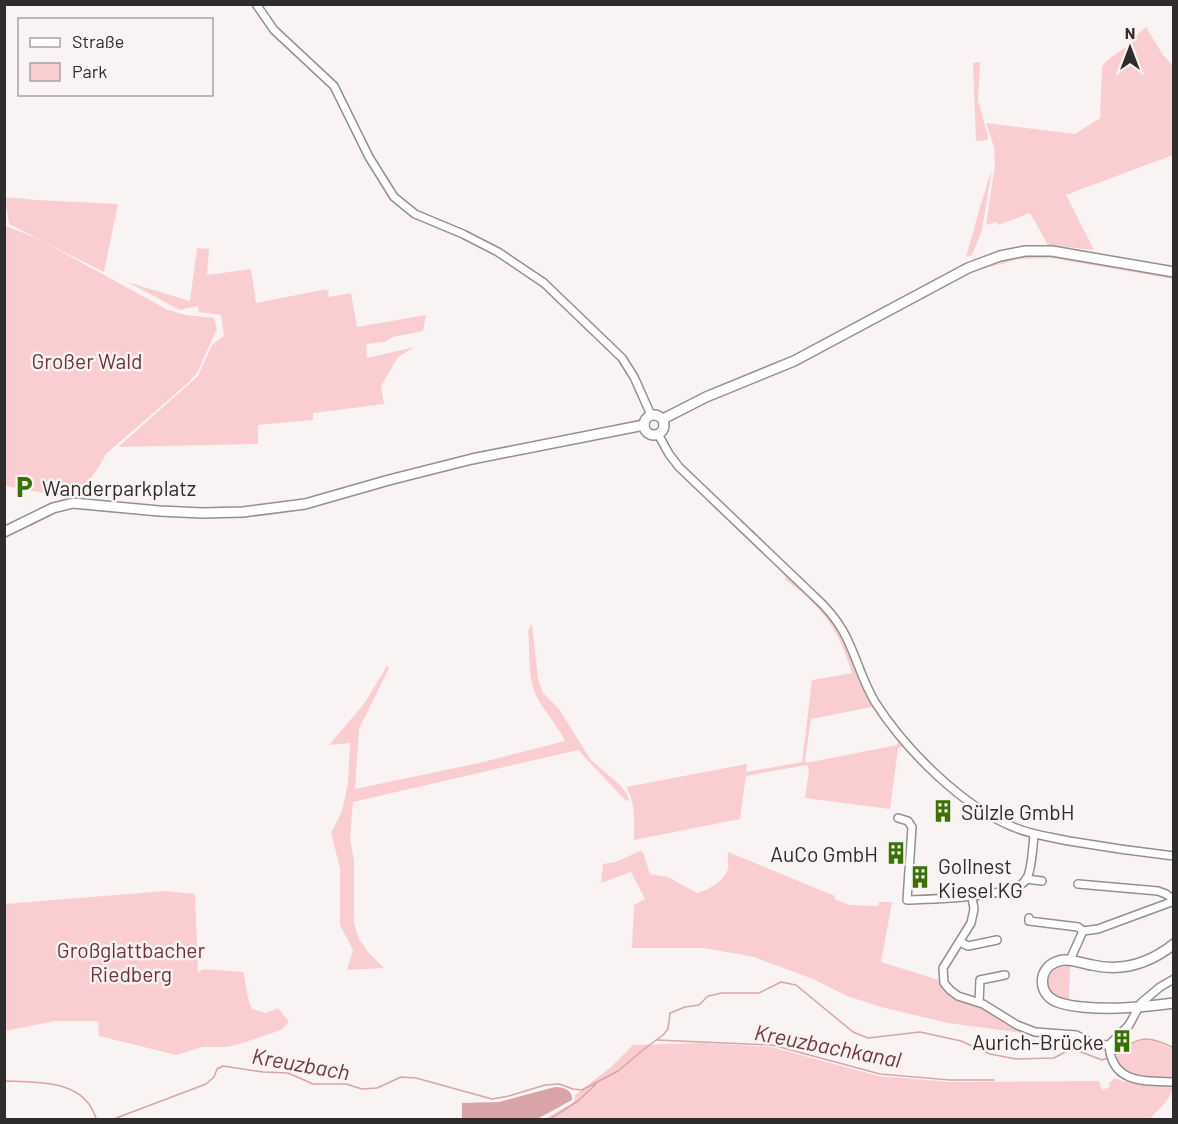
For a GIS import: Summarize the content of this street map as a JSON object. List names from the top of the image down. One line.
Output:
{"water":["Kreuzbachkanal","Kreuzbach"],"parks":["Großer Wald","Großglattbacher Riedberg"],"places":{"parking":["Wanderparkplatz"],"building":["Sülzle GmbH","AuCo GmbH","Gollnest Kiesel KG","Aurich-Brücke"]},"legend":["Straße","Park"],"north":"top"}
